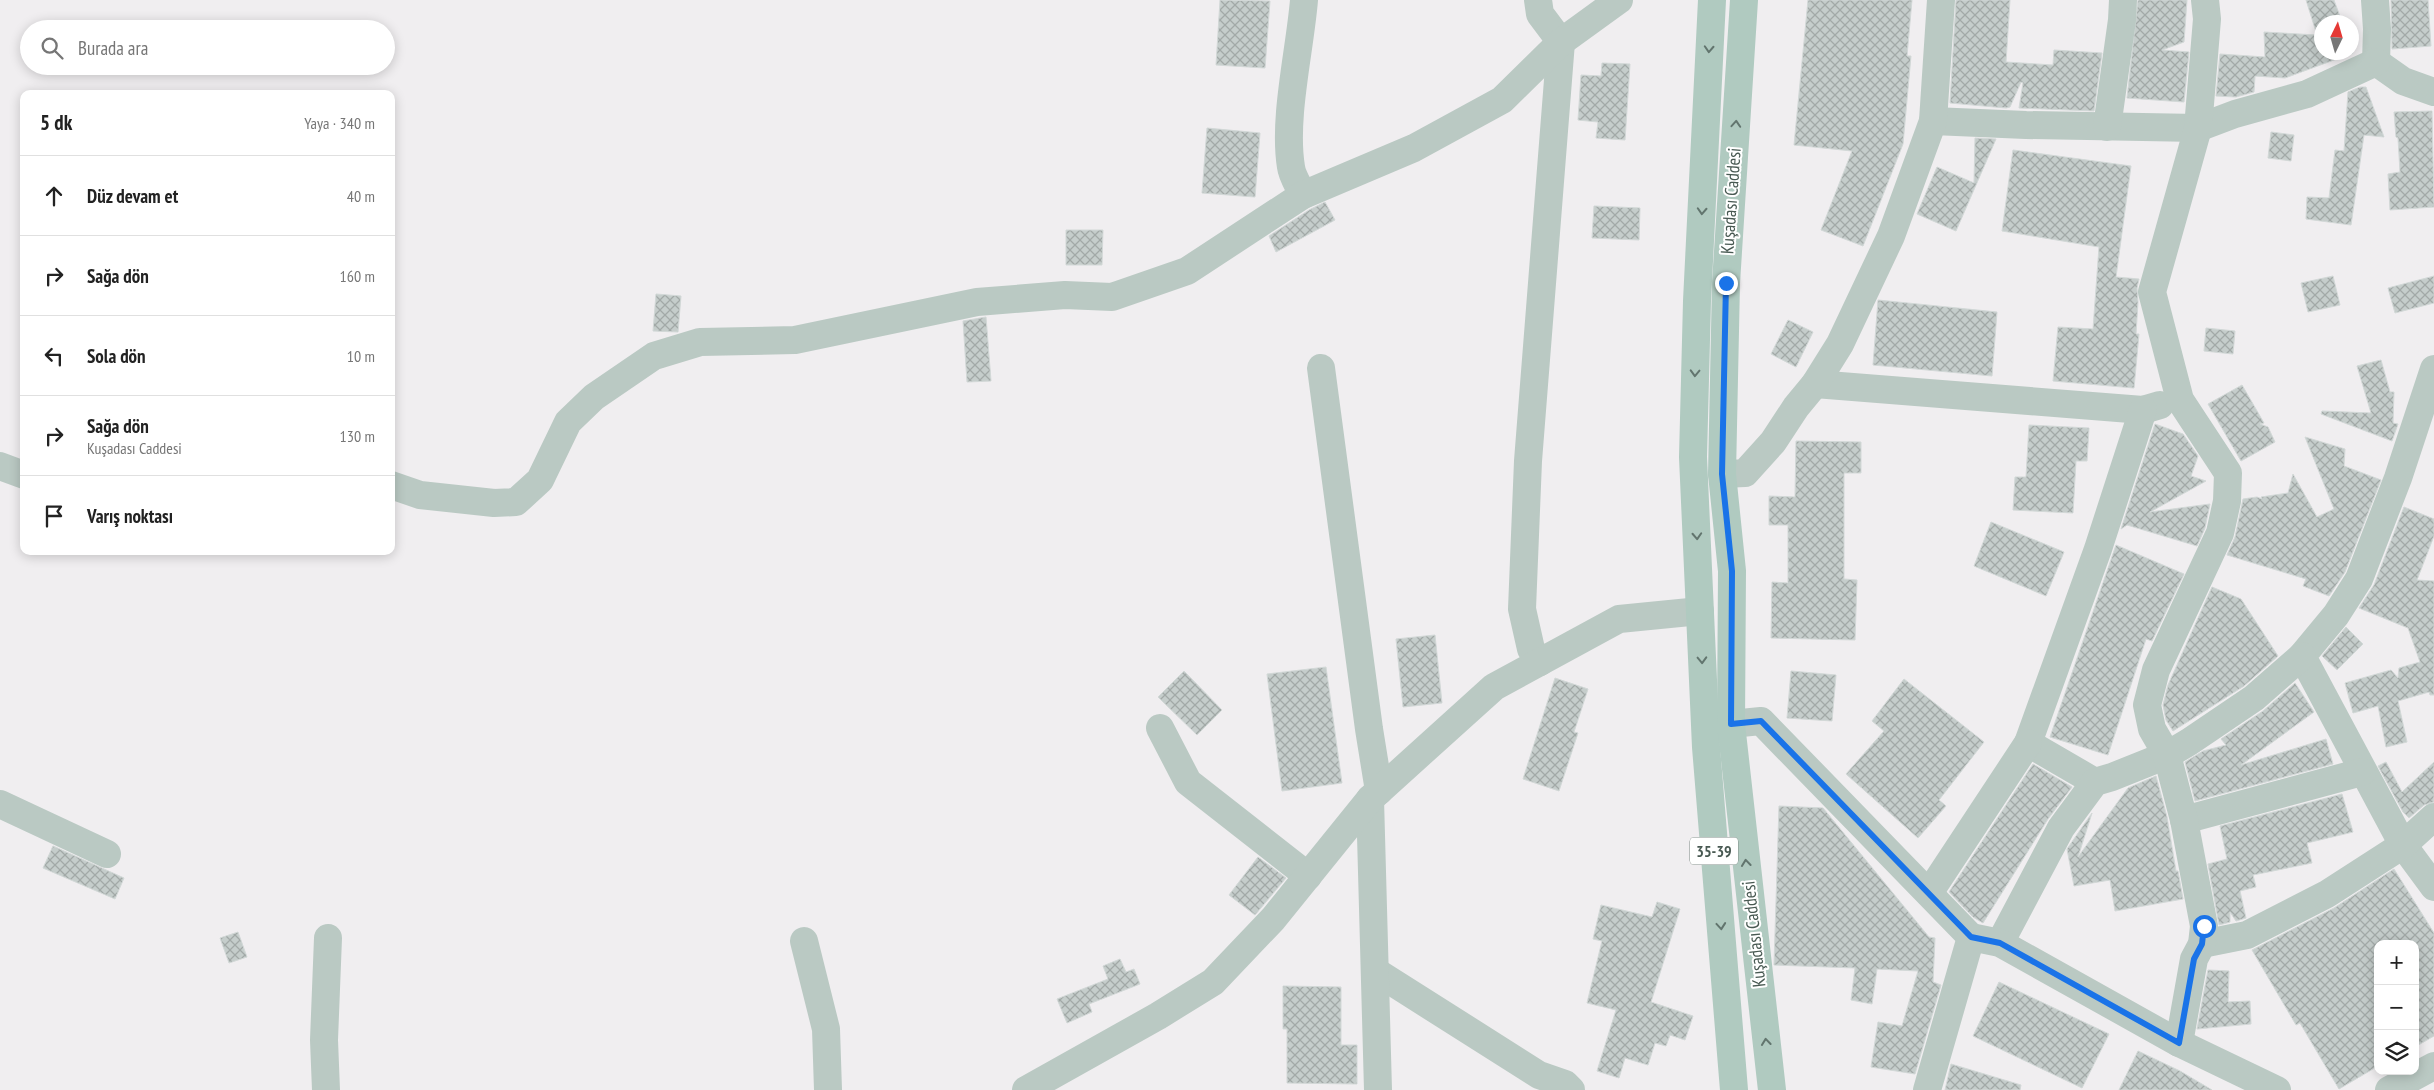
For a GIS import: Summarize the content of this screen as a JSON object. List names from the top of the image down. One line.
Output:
{"streets":{"main road":["Kuşadası Caddesi","35-39"]},"north":"top","page":{"search":"Burada ara","heading":["5 dk","Yaya · 340 m"],"list":[["Düz devam et","40 m"],["Sağa dön","160 m"],["Sola dön","10 m"],["Sağa dön","Kuşadası Caddesi","130 m"],"Varış noktası"],"map_buttons":["+","−"]}}
